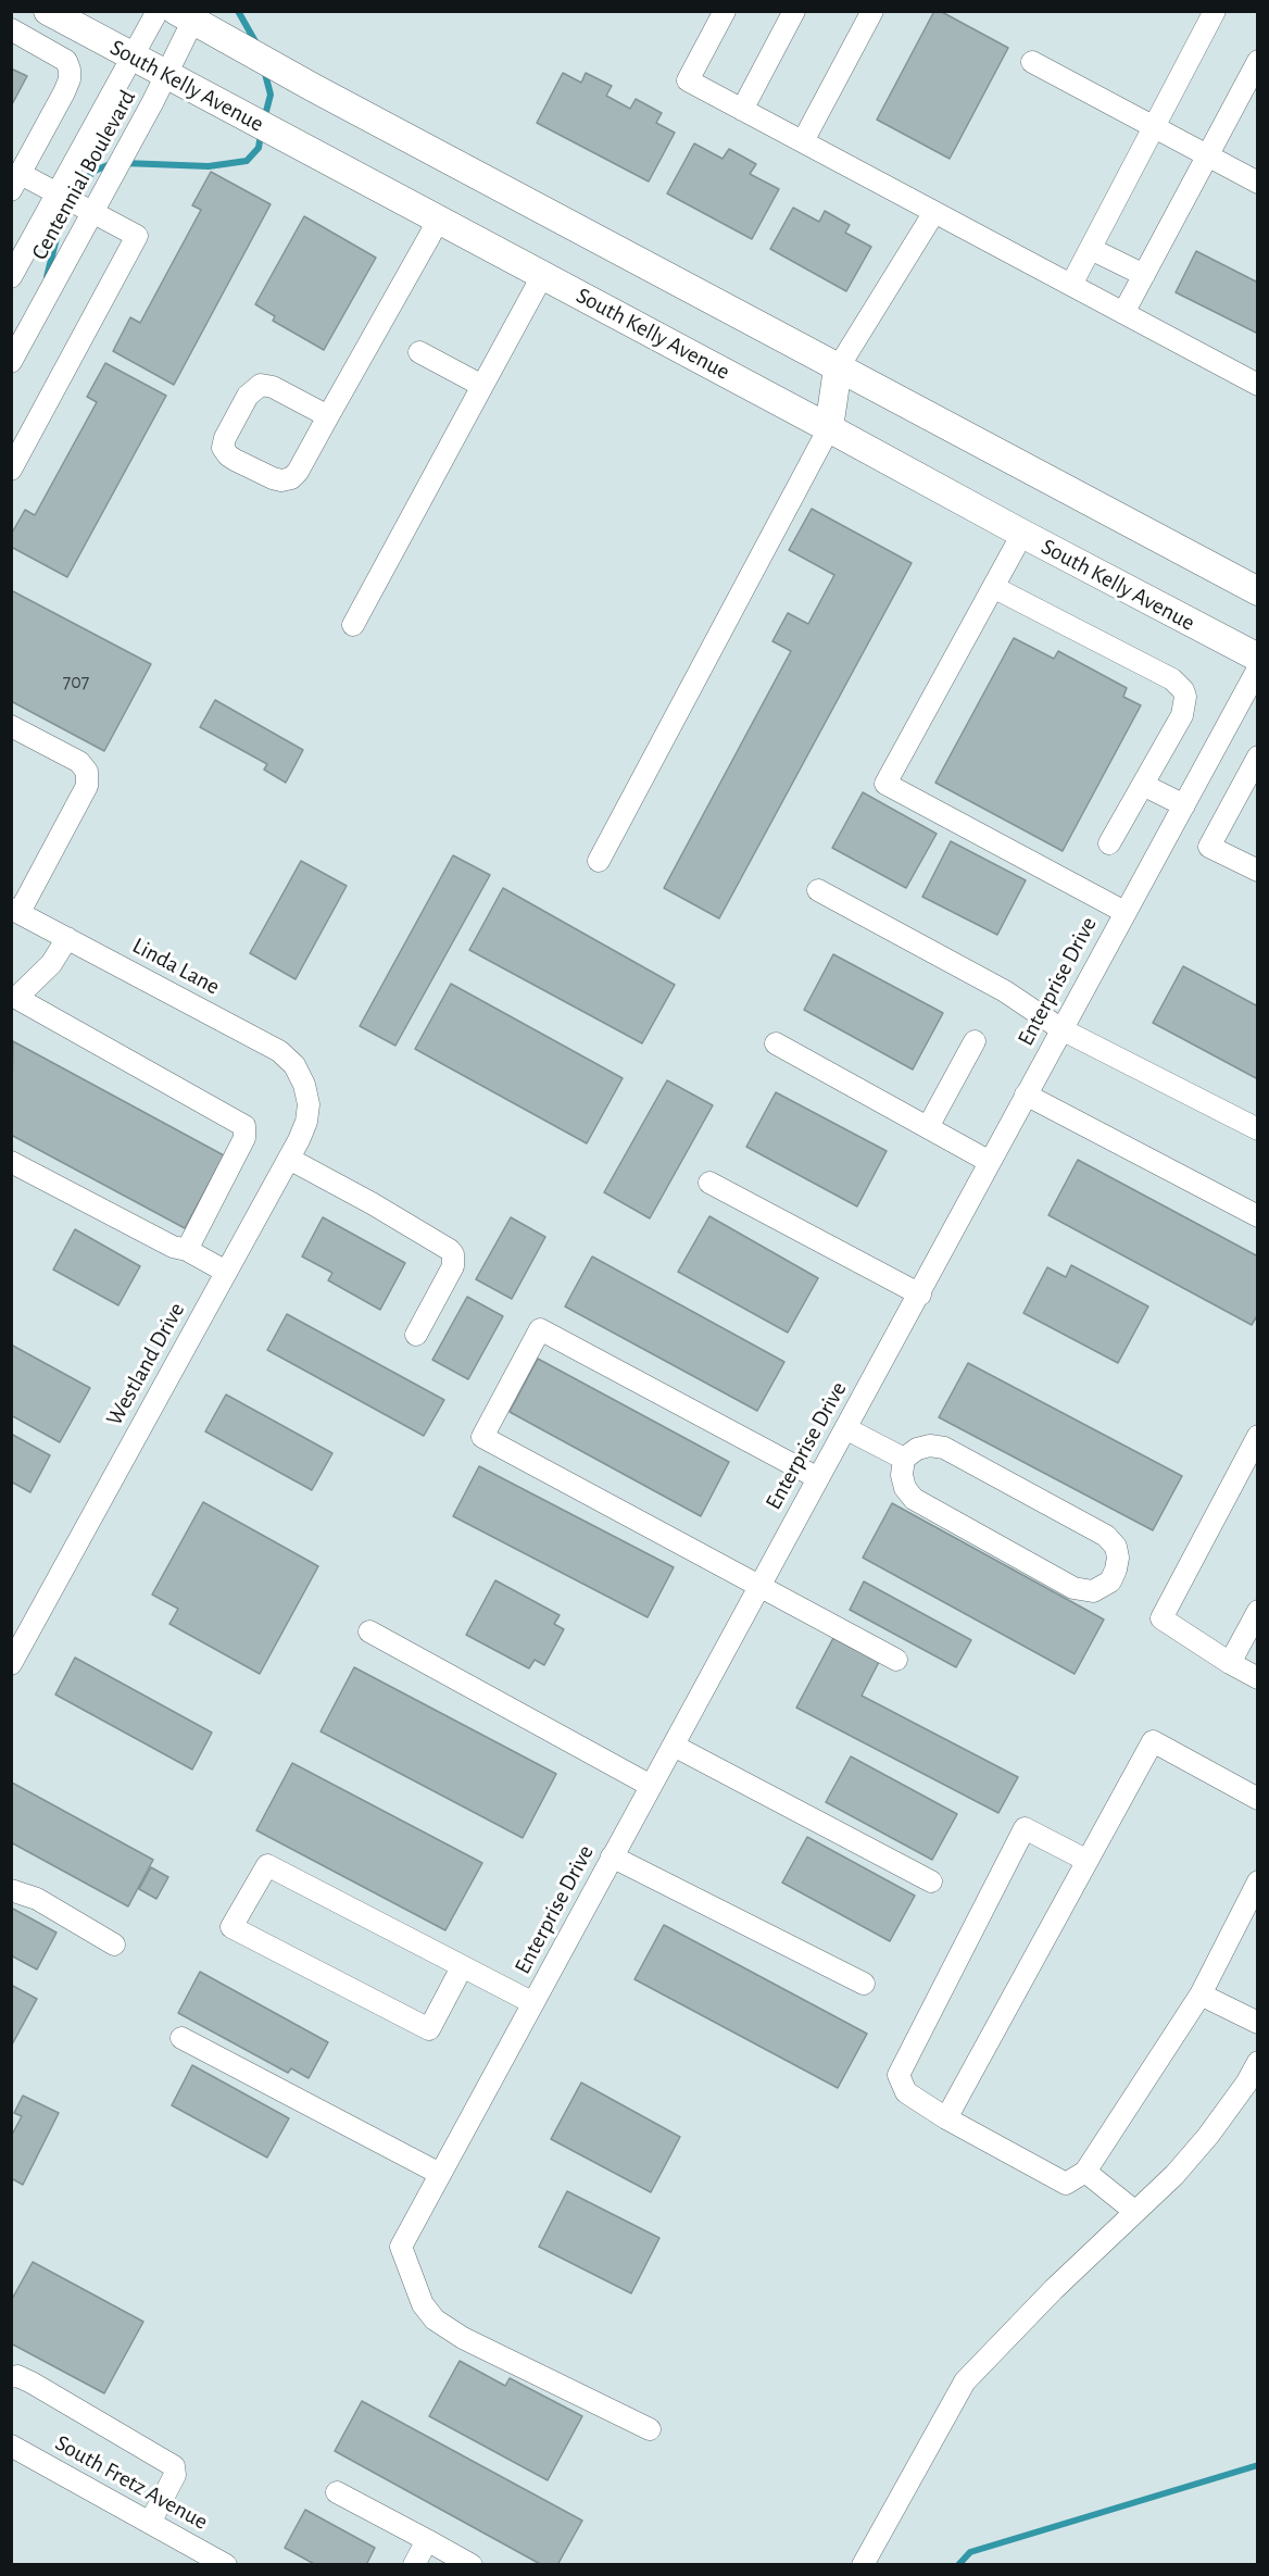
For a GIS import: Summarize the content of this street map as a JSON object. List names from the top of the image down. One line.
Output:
{"streets":{"main road":["South Kelly Avenue"],"street":["Centennial Boulevard","Linda Lane","Enterprise Drive","Westland Drive","South Fretz Avenue"]},"crossings":[["South Kelly Avenue","Centennial Boulevard"],["Linda Lane","Westland Drive"]],"house_numbers":["707"]}
